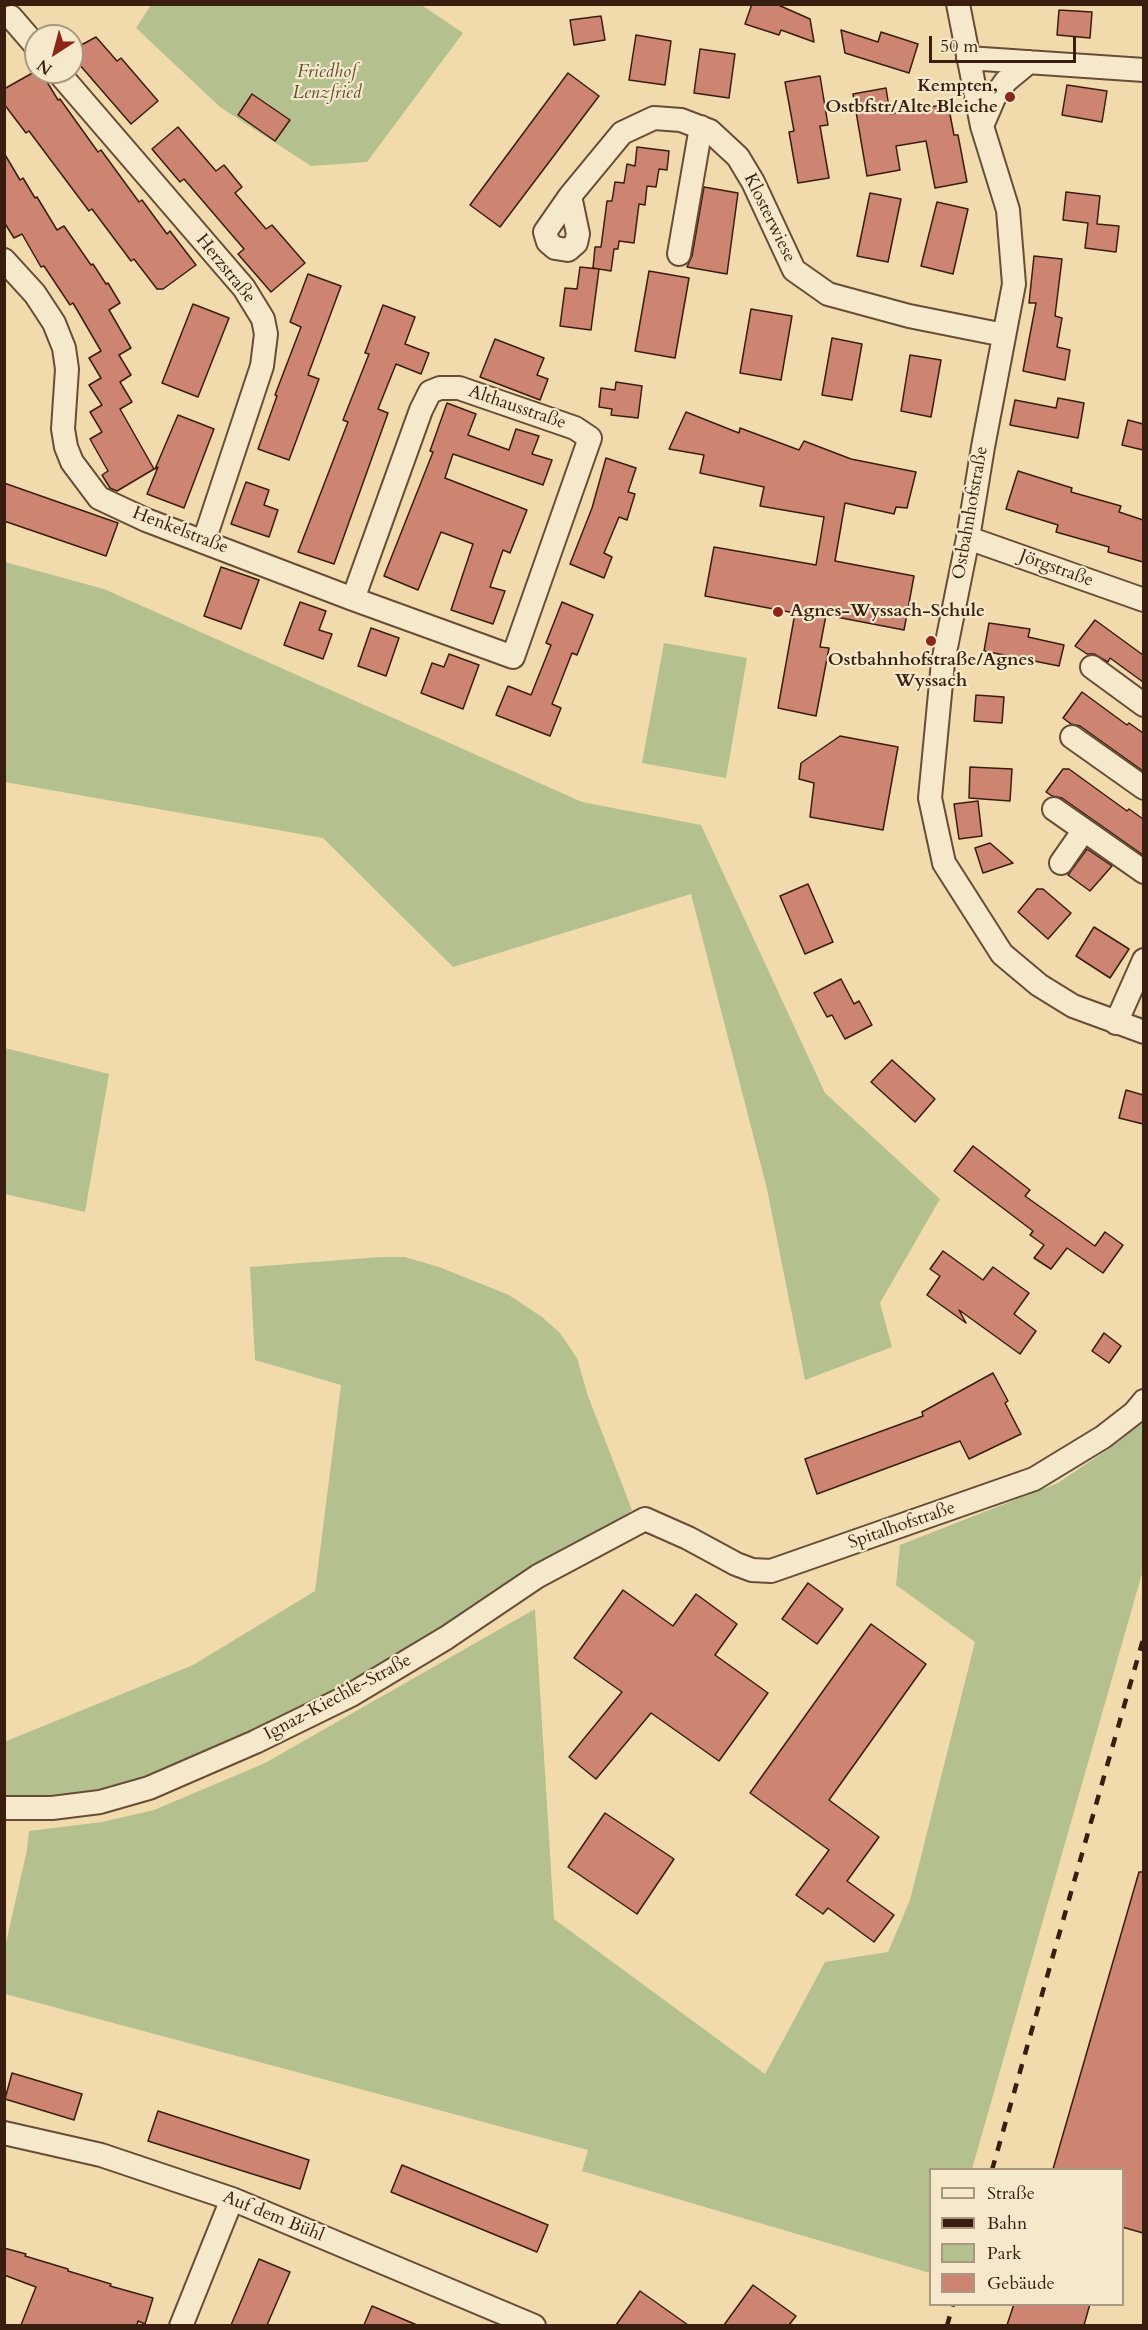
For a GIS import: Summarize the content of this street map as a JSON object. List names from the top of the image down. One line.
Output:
{"streets":{"street":["Klosterwiese","Herzstraße","Althausstraße","Ostbahnhofstraße","Henkelstraße","Jörgstraße","Spitalhofstraße","Ignaz-Kiechle-Straße","Auf dem Bühl"]},"crossings":[["Klosterwiese","Ostbahnhofstraße"],["Herzstraße","Henkelstraße"],["Althausstraße","Henkelstraße"],["Ostbahnhofstraße","Jörgstraße"],["Spitalhofstraße","Ignaz-Kiechle-Straße"]],"parks":["Friedhof Lenzfried"],"places":["Kempten, Ostbfstr/Alte Bleiche","Agnes-Wyssach-Schule","Ostbahnhofstraße/Agnes Wyssach"],"legend":["Straße","Bahn","Park","Gebäude"],"scale_bar":"50 m","north":"bottom left"}
